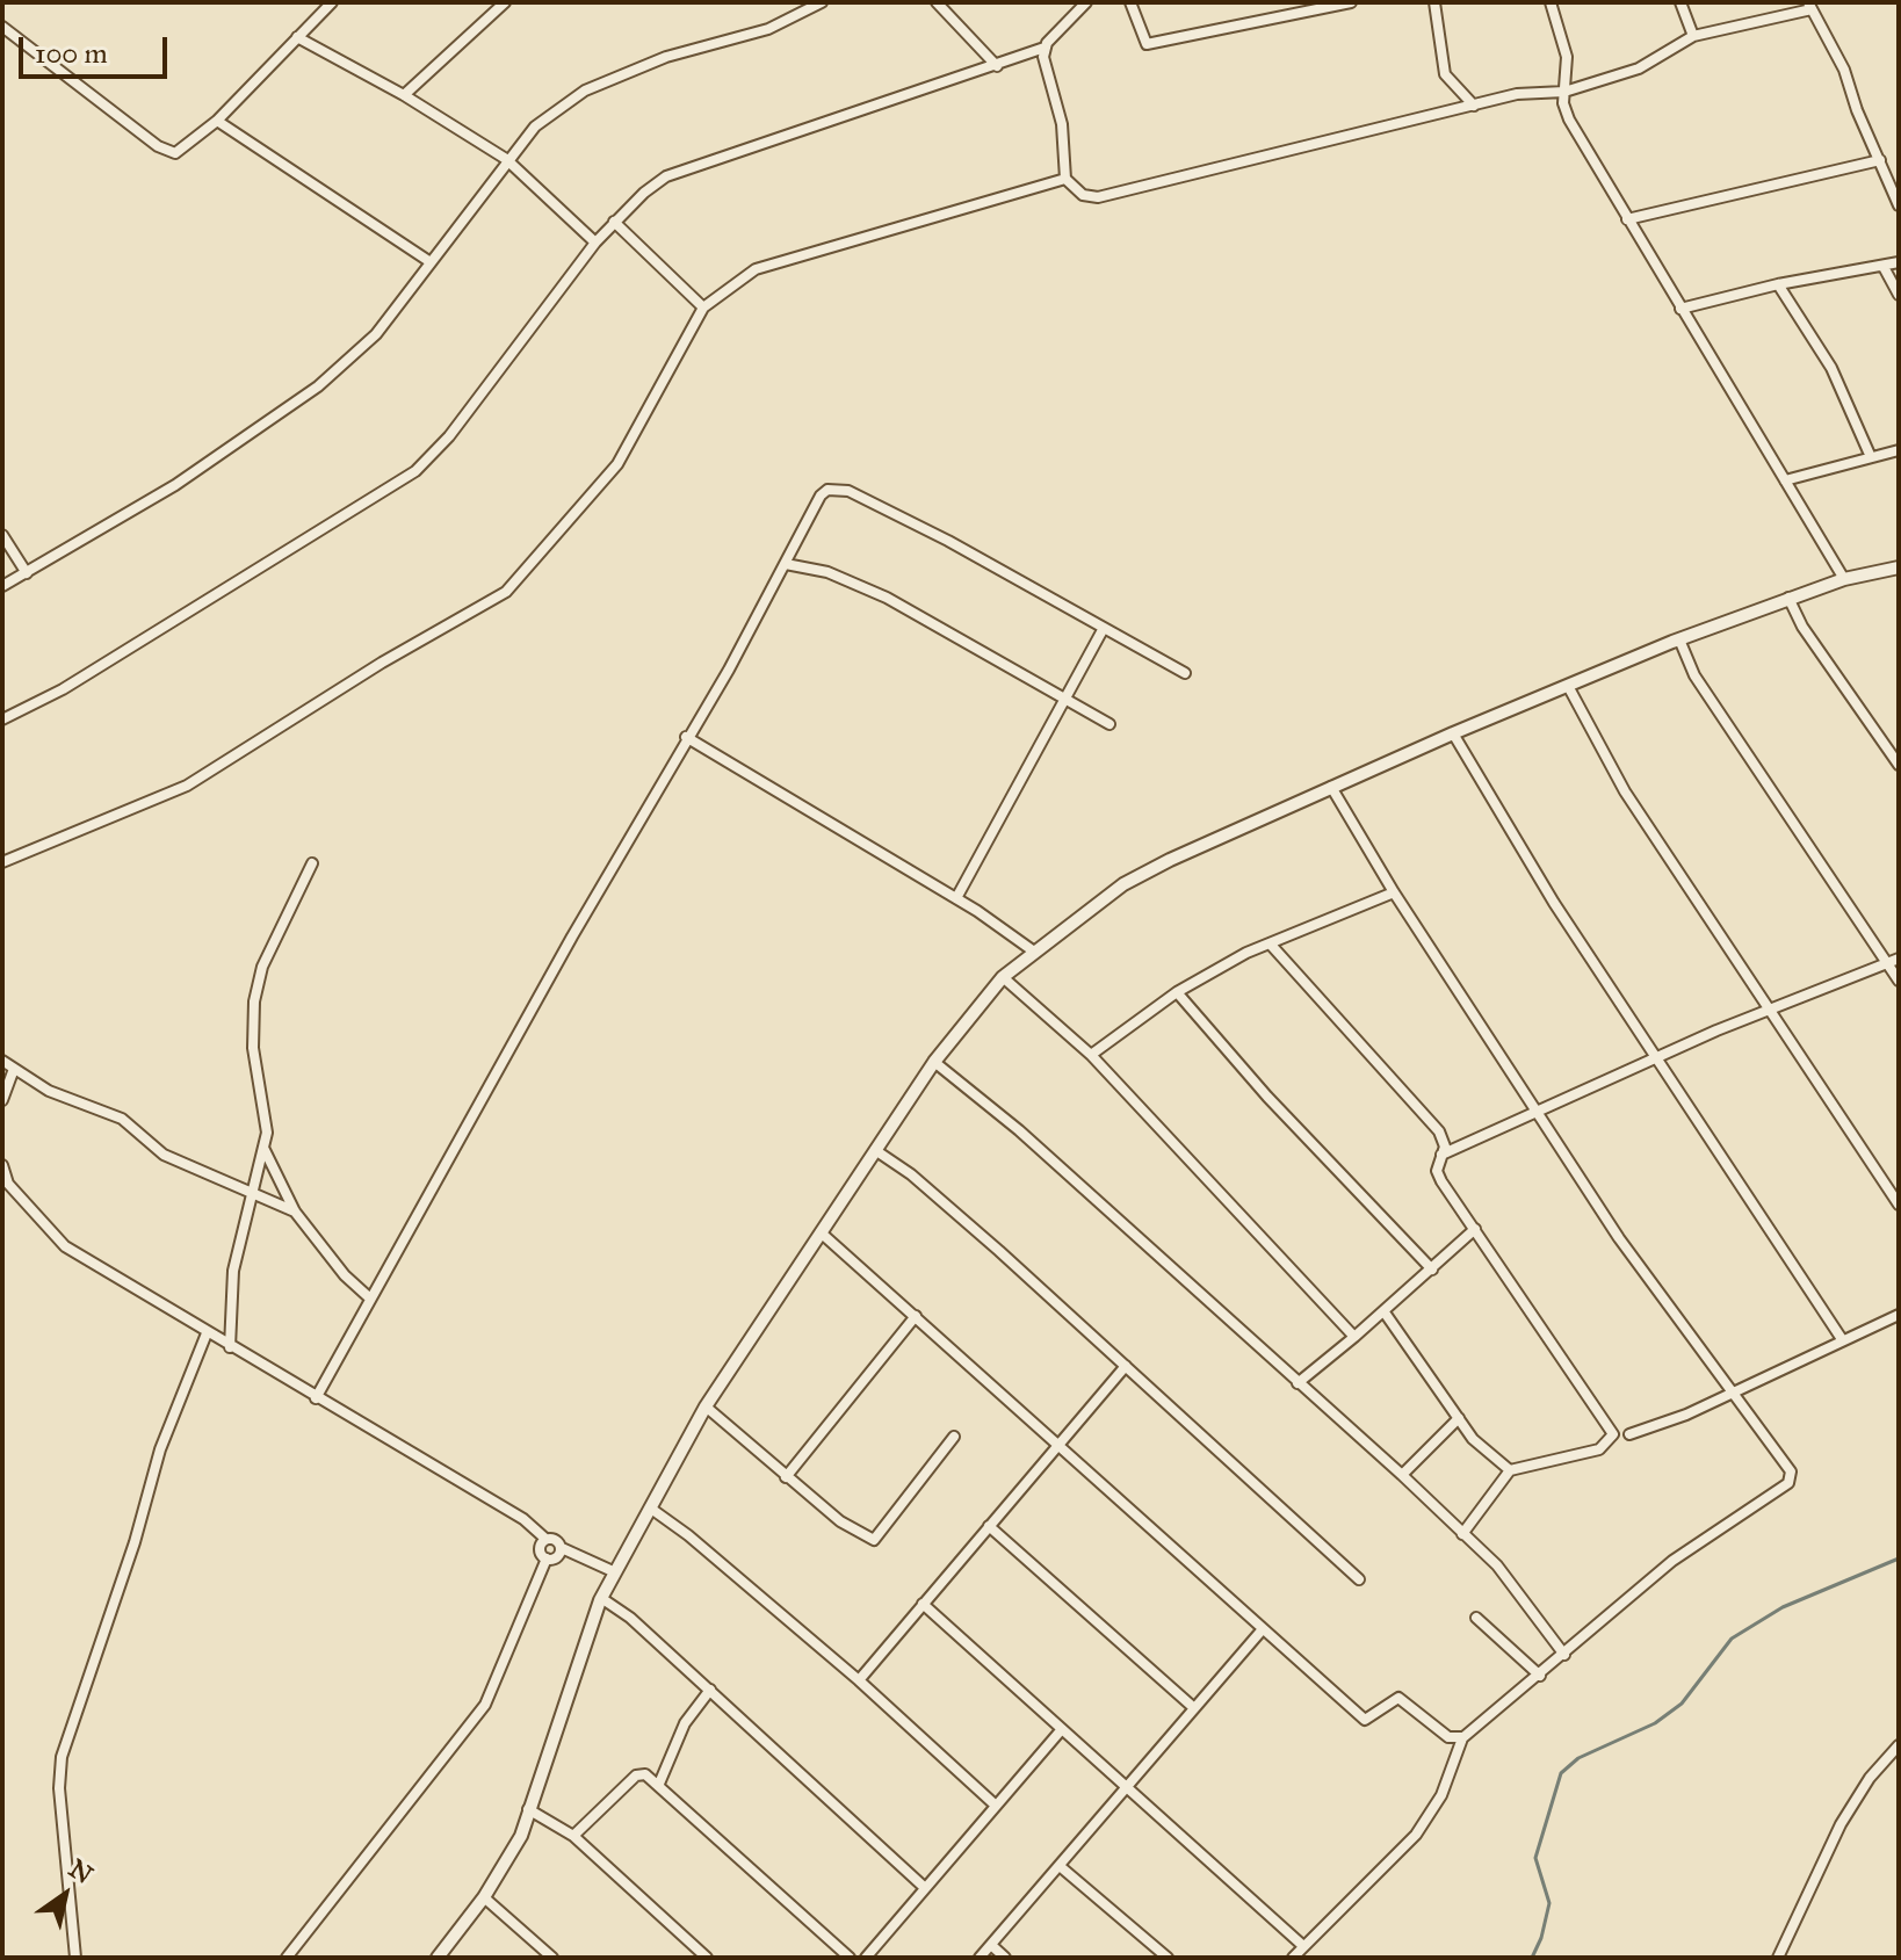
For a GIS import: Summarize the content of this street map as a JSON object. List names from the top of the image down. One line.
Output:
{"scale_bar":"100 m","north":"top right"}
